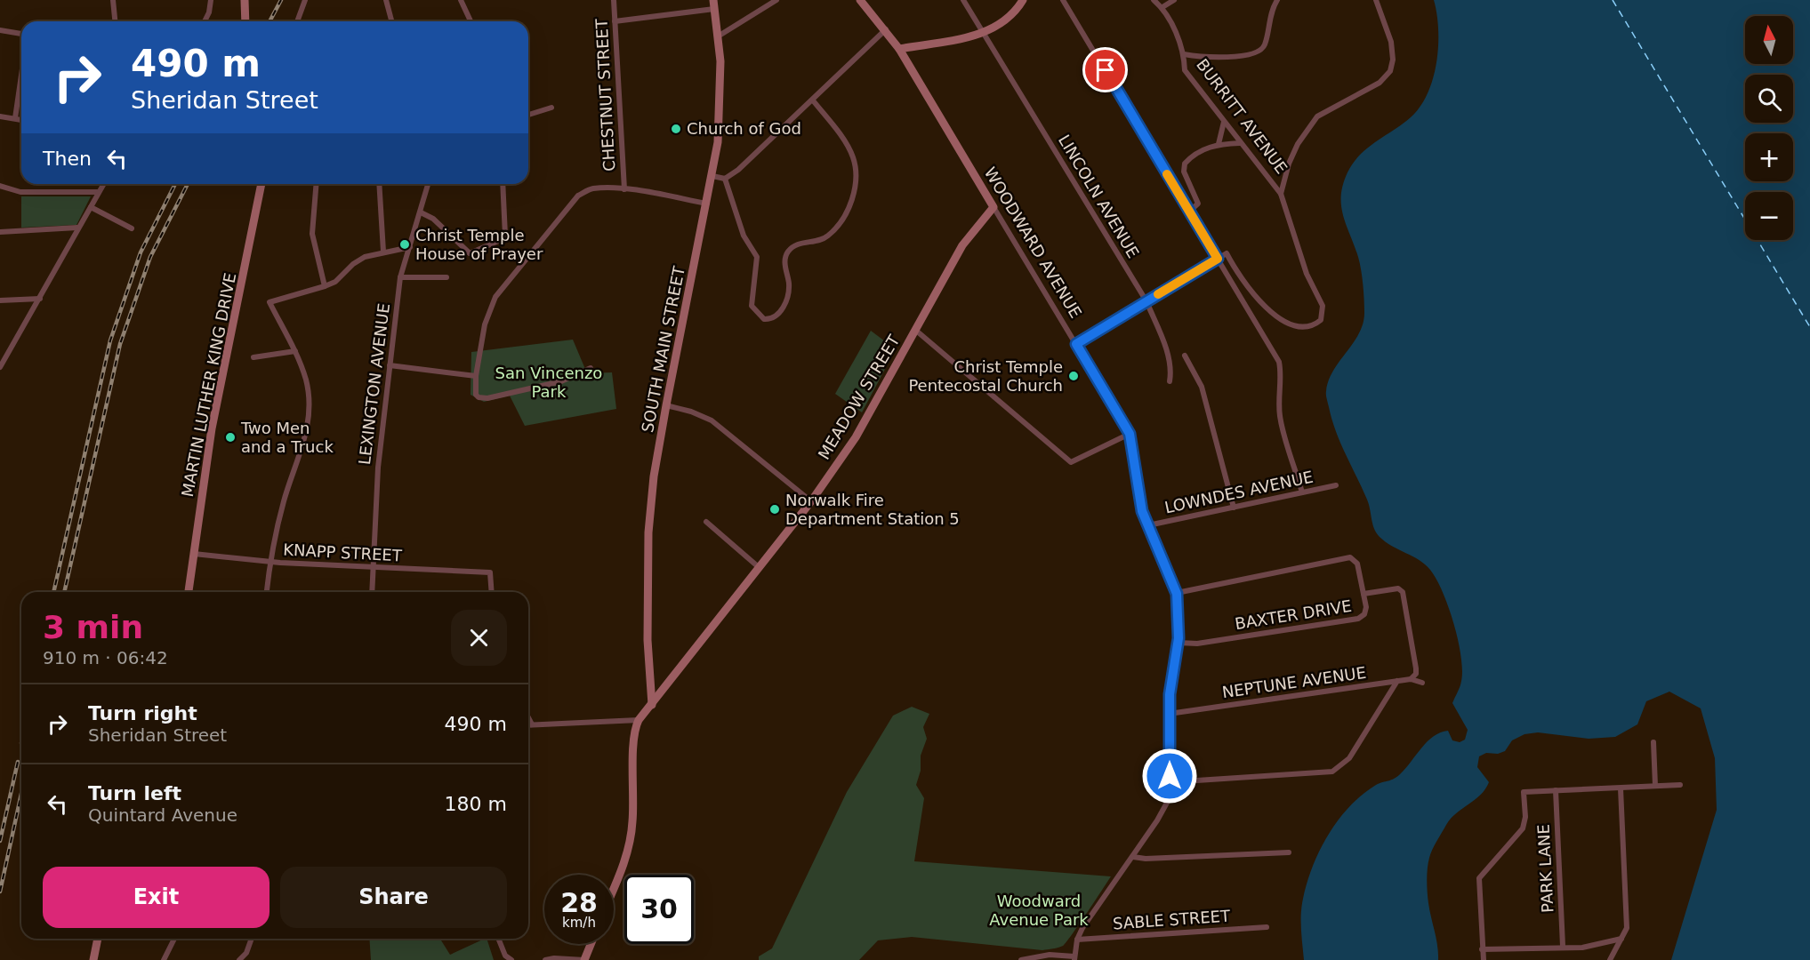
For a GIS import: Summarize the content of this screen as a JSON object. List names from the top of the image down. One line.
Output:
{"streets":{"main road":["WOODWARD AVENUE","SOUTH MAIN STREET","MARTIN LUTHER KING DRIVE","MEADOW STREET"],"street":["CHESTNUT STREET","BURRITT AVENUE","LINCOLN AVENUE","LEXINGTON AVENUE","LOWNDES AVENUE","KNAPP STREET","BAXTER DRIVE","NEPTUNE AVENUE","PARK LANE","SABLE STREET"]},"crossings":[["WOODWARD AVENUE","MEADOW STREET"],["WOODWARD AVENUE","LOWNDES AVENUE"],["WOODWARD AVENUE","BAXTER DRIVE"],["WOODWARD AVENUE","NEPTUNE AVENUE"],["WOODWARD AVENUE","SABLE STREET"],["SOUTH MAIN STREET","MEADOW STREET"],["LEXINGTON AVENUE","KNAPP STREET"],["MARTIN LUTHER KING DRIVE","KNAPP STREET"]],"parks":["San Vincenzo Park","Woodward Avenue Park"],"places":["Church of God","Christ Temple House of Prayer","Christ Temple Pentecostal Church","Two Men and a Truck","Norwalk Fire Department Station 5"],"north":"top","page":{"map_buttons":["+","−"],"turn":["490 m","Sheridan Street"],"then":"Then","heading":["3 min","910 m · 06:42"],"list":[{"name":"Turn right","note":"Sheridan Street","value":"490 m"},{"name":"Turn left","note":"Quintard Avenue","value":"180 m"}],"buttons":["Exit","Share"],"speed":"28 km/h","limit":"30"}}
